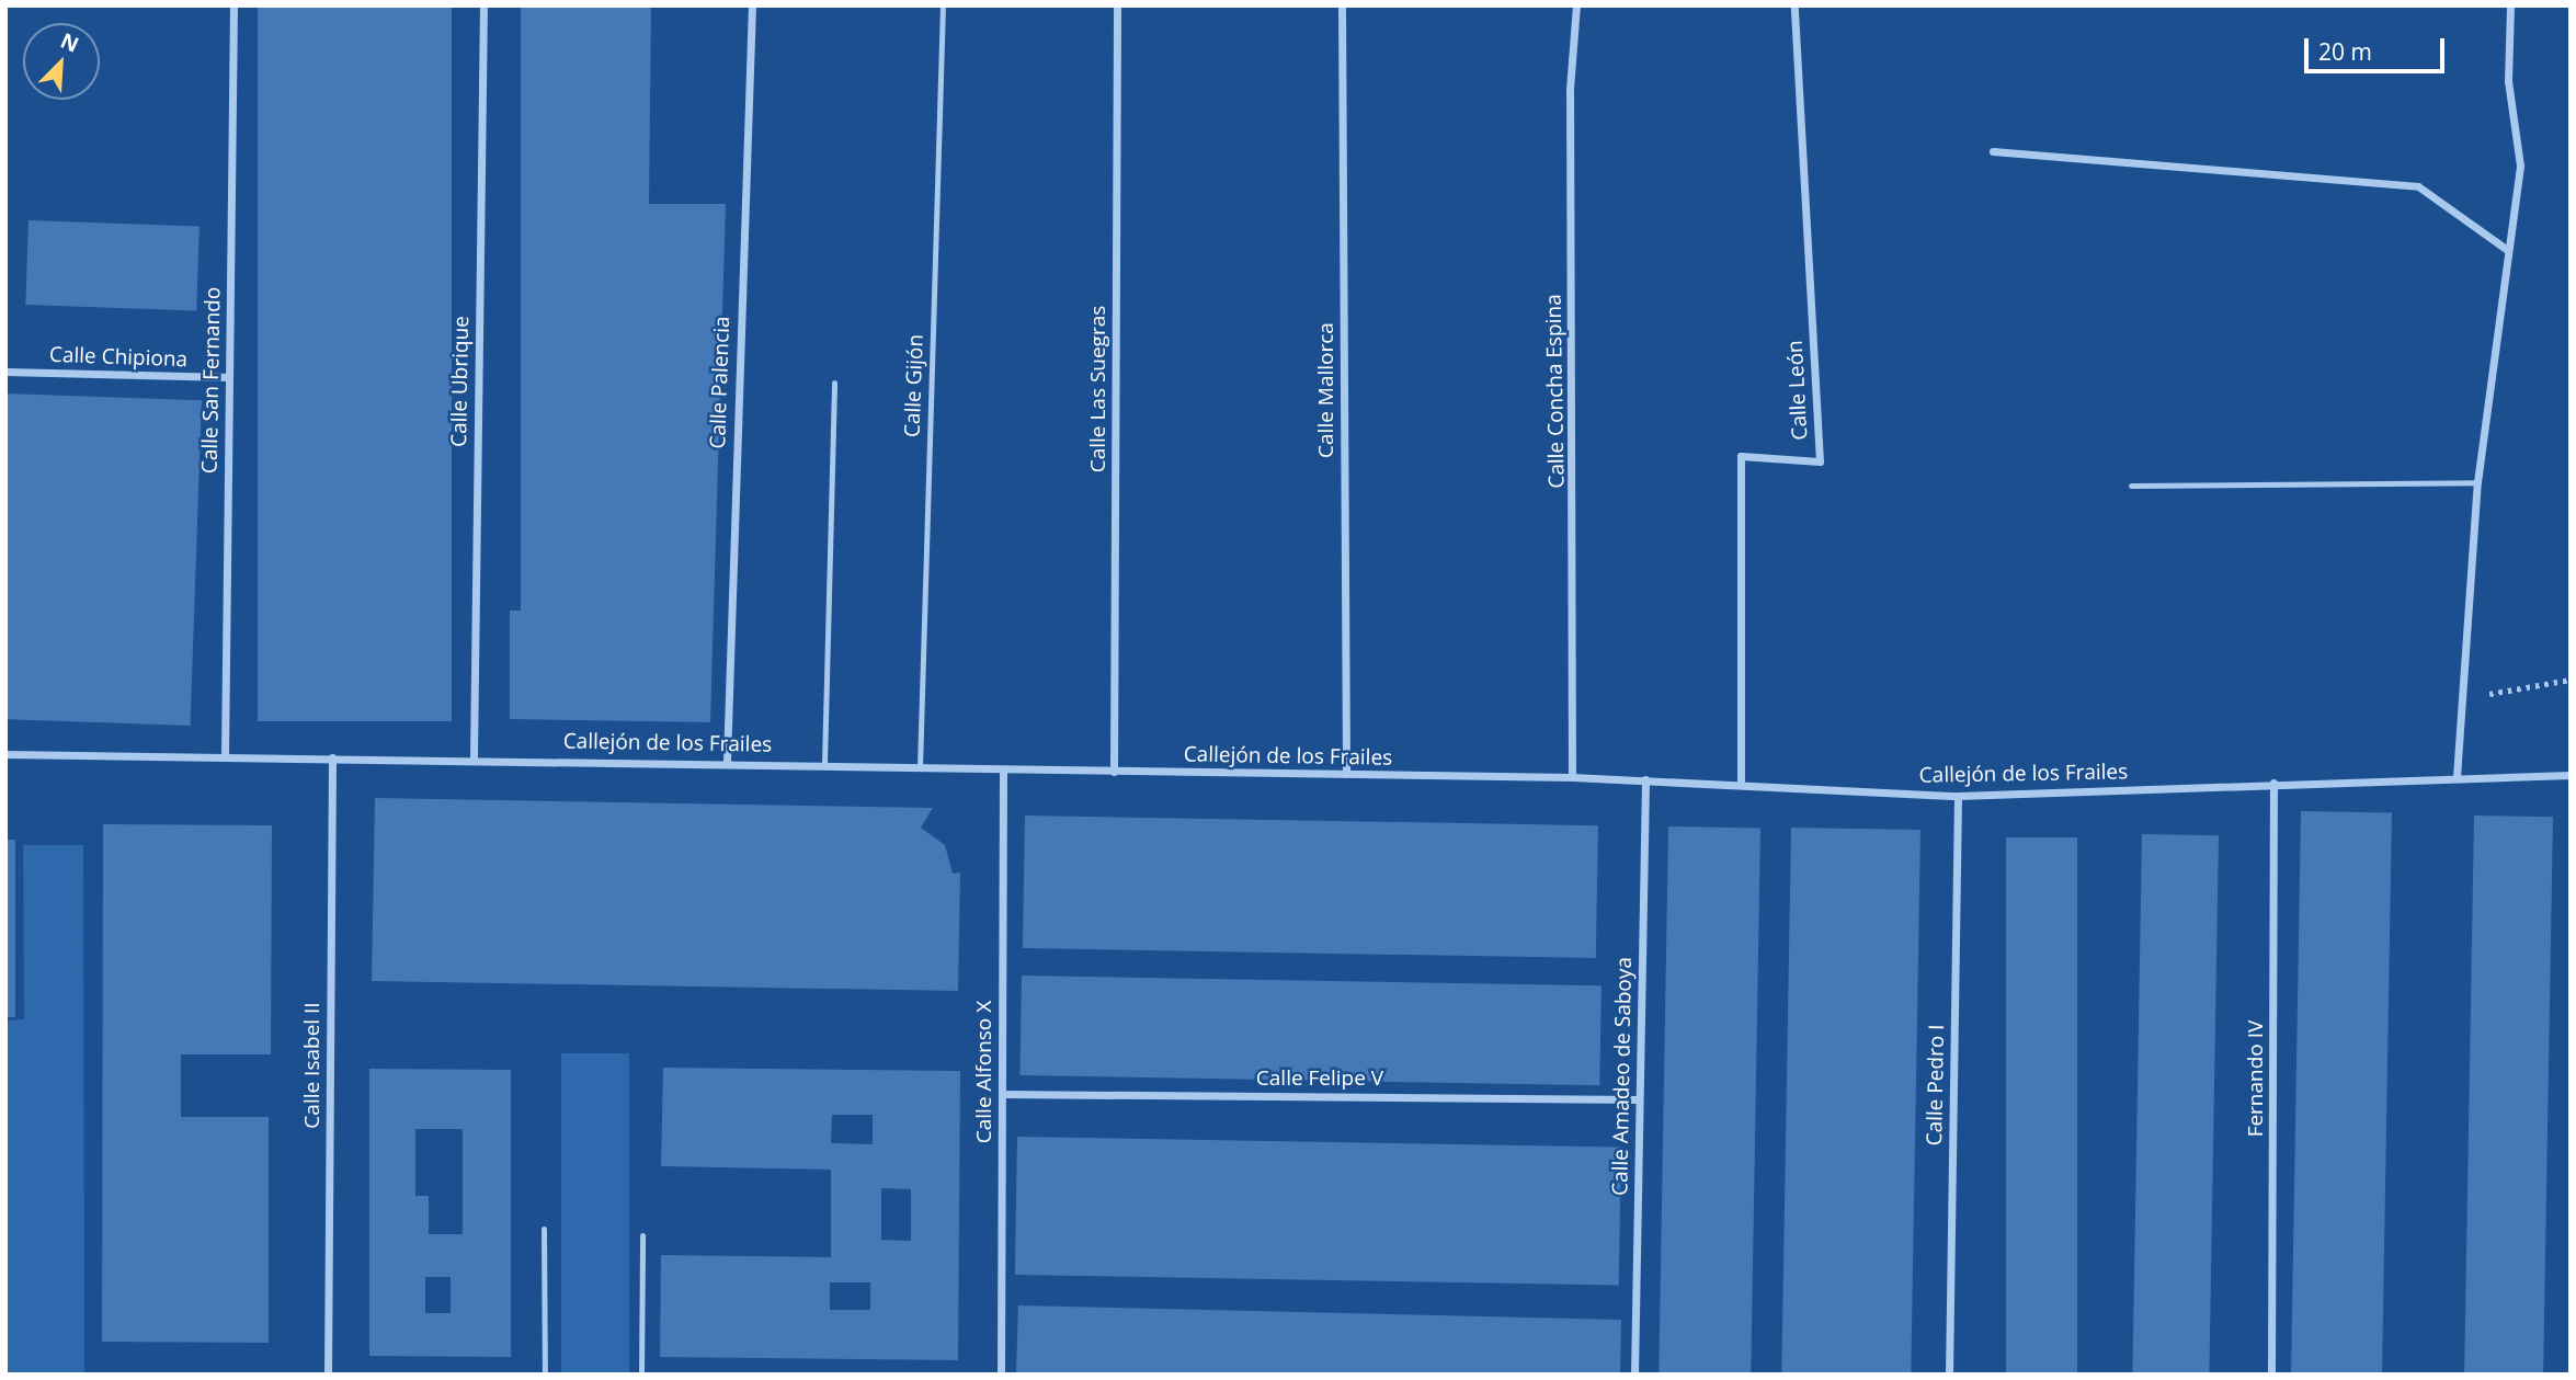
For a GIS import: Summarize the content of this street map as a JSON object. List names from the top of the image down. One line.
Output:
{"streets":{"street":["Calle Chipiona","Calle San Fernando","Calle Ubrique","Calle Palencia","Calle Las Suegras","Calle Mallorca","Calle León","Calle Concha Espina","Callejón de los Frailes","Calle Isabel II","Calle Alfonso X","Calle Amadeo de Saboya","Calle Felipe V","Fernando IV","Calle Pedro I"],"lane":["Calle Gijón"]},"crossings":[["Calle Chipiona","Calle San Fernando"],["Calle San Fernando","Callejón de los Frailes"],["Calle Ubrique","Callejón de los Frailes"],["Calle Palencia","Callejón de los Frailes"],["Calle Gijón","Callejón de los Frailes"],["Calle Las Suegras","Callejón de los Frailes"],["Calle Mallorca","Callejón de los Frailes"],["Calle León","Callejón de los Frailes"],["Calle Concha Espina","Callejón de los Frailes"],["Callejón de los Frailes","Calle Isabel II"],["Callejón de los Frailes","Calle Alfonso X"],["Callejón de los Frailes","Calle Amadeo de Saboya"],["Callejón de los Frailes","Fernando IV"],["Callejón de los Frailes","Calle Pedro I"],["Calle Alfonso X","Calle Felipe V"],["Calle Amadeo de Saboya","Calle Felipe V"]],"scale_bar":"20 m","north":"top right"}
